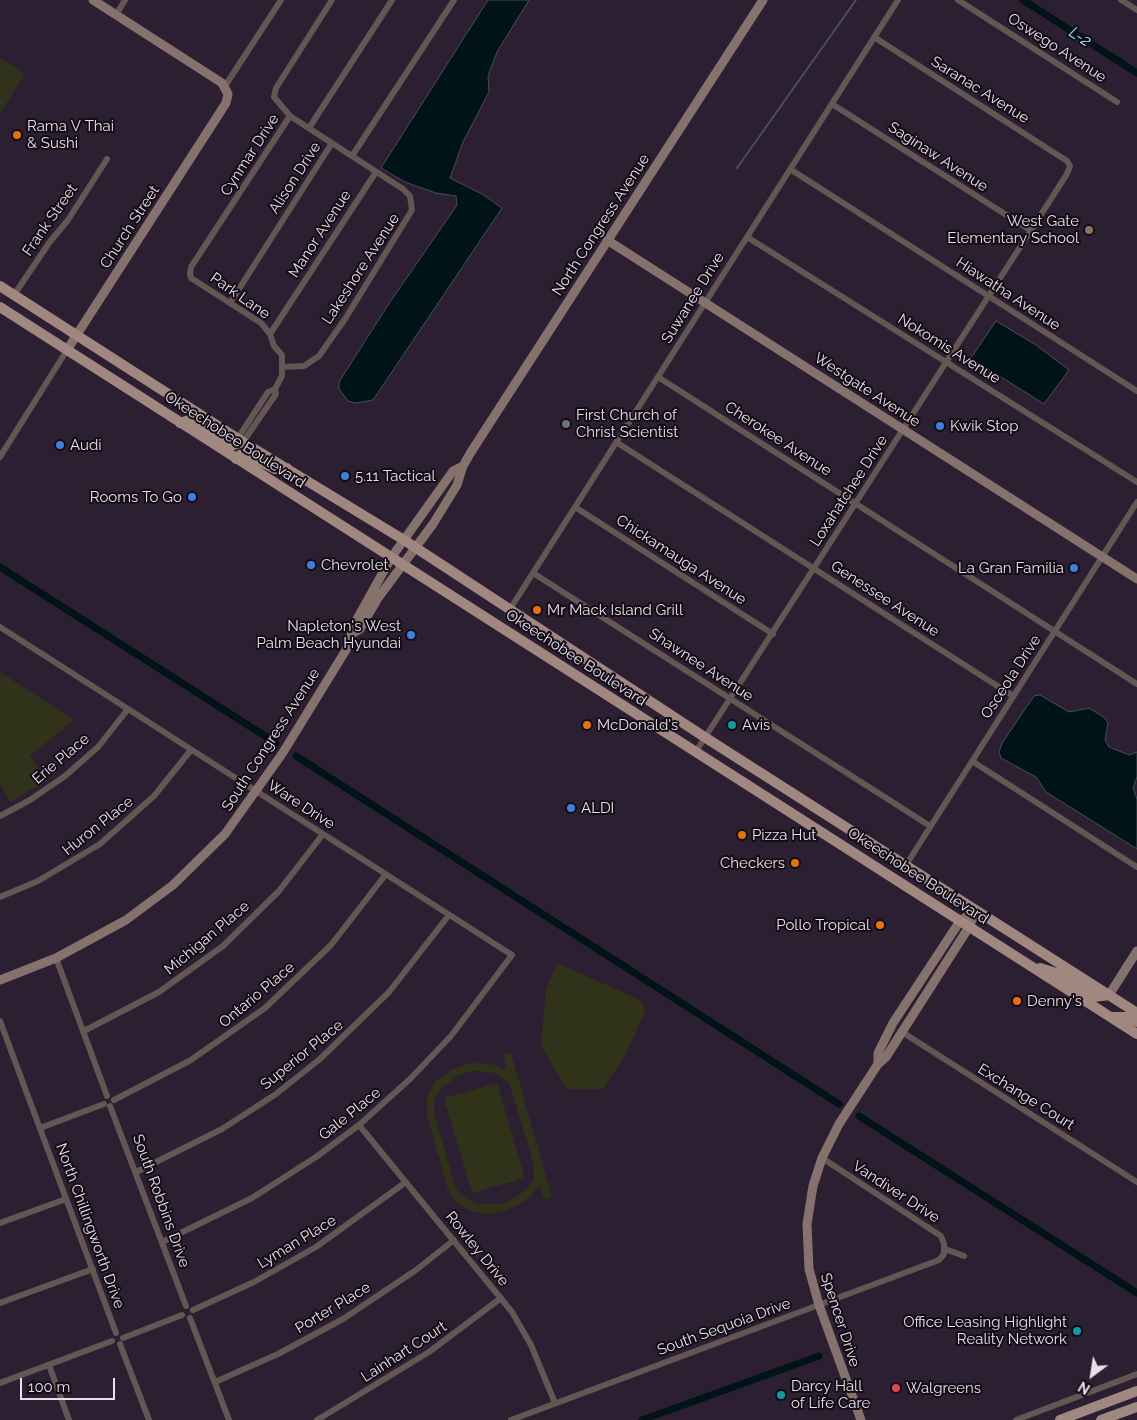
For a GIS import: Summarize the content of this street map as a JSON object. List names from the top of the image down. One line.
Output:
{"streets":{"main road":["Okeechobee Boulevard"],"street":["Oswego Avenue","Saranac Avenue","Cynmar Drive","Saginaw Avenue","Alison Drive","Frank Street","North Congress Avenue","Church Street","Manor Avenue","Lakeshore Avenue","Hiawatha Avenue","Park Lane","Suwanee Drive","Nokomis Avenue","Westgate Avenue","Cherokee Avenue","Loxahatchee Drive","Chickamauga Avenue","Genessee Avenue","Shawnee Avenue","Osceola Drive","South Congress Avenue","Erie Place","Ware Drive","Huron Place","Michigan Place","Ontario Place","Superior Place","Exchange Court","Gale Place","Vandiver Drive","South Robbins Drive","North Chillingworth Drive","Lyman Place","Rowley Drive","Porter Place","Spencer Drive","South Sequoia Drive","Lainhart Court"]},"crossings":[["Saranac Avenue","Suwanee Drive"],["Saranac Avenue","Loxahatchee Drive"],["Cynmar Drive","Park Lane"],["Saginaw Avenue","Suwanee Drive"],["Saginaw Avenue","Loxahatchee Drive"],["Alison Drive","Park Lane"],["Frank Street","Okeechobee Boulevard"],["North Congress Avenue","Westgate Avenue"],["North Congress Avenue","Okeechobee Boulevard"],["North Congress Avenue","South Congress Avenue"],["Church Street","Okeechobee Boulevard"],["Manor Avenue","Lakeshore Avenue"],["Manor Avenue","Park Lane"],["Lakeshore Avenue","Park Lane"],["Hiawatha Avenue","Suwanee Drive"],["Hiawatha Avenue","Loxahatchee Drive"],["Suwanee Drive","Nokomis Avenue"],["Suwanee Drive","Westgate Avenue"],["Suwanee Drive","Cherokee Avenue"],["Suwanee Drive","Okeechobee Boulevard"],["Suwanee Drive","Chickamauga Avenue"],["Suwanee Drive","Genessee Avenue"],["Suwanee Drive","Shawnee Avenue"],["Nokomis Avenue","Loxahatchee Drive"],["Westgate Avenue","Loxahatchee Drive"],["Westgate Avenue","Osceola Drive"],["Cherokee Avenue","Loxahatchee Drive"],["Cherokee Avenue","Osceola Drive"],["Okeechobee Boulevard","Loxahatchee Drive"],["Okeechobee Boulevard","Osceola Drive"],["Okeechobee Boulevard","South Congress Avenue"],["Okeechobee Boulevard","Spencer Drive"],["Loxahatchee Drive","Chickamauga Avenue"],["Loxahatchee Drive","Genessee Avenue"],["Loxahatchee Drive","Shawnee Avenue"],["Genessee Avenue","Osceola Drive"],["Shawnee Avenue","Osceola Drive"],["South Congress Avenue","Ware Drive"],["Erie Place","Ware Drive"],["Ware Drive","Huron Place"],["Ware Drive","Michigan Place"],["Ware Drive","Ontario Place"],["Ware Drive","Superior Place"],["Ware Drive","Gale Place"],["Ontario Place","South Robbins Drive"],["Ontario Place","North Chillingworth Drive"],["Superior Place","South Robbins Drive"],["Exchange Court","Spencer Drive"],["Gale Place","South Robbins Drive"],["Gale Place","Rowley Drive"],["Vandiver Drive","Spencer Drive"],["Vandiver Drive","South Sequoia Drive"],["South Robbins Drive","Lyman Place"],["Lyman Place","Rowley Drive"],["Rowley Drive","Porter Place"],["Rowley Drive","South Sequoia Drive"],["Rowley Drive","Lainhart Court"],["Spencer Drive","South Sequoia Drive"]],"water":["L-2"],"places":["Rama V Thai & Sushi","West Gate Elementary School","First Church of Christ Scientist","Kwik Stop","Audi","5.11 Tactical","Rooms To Go","Chevrolet","La Gran Familia","Mr Mack Island Grill","Napleton's West Palm Beach Hyundai","McDonald's","Avis","ALDI","Pizza Hut","Checkers","Pollo Tropical","Denny's","Office Leasing Highlight Reality Network","Walgreens","Darcy Hall of Life Care"],"scale_bar":"100 m","north":"bottom left"}
